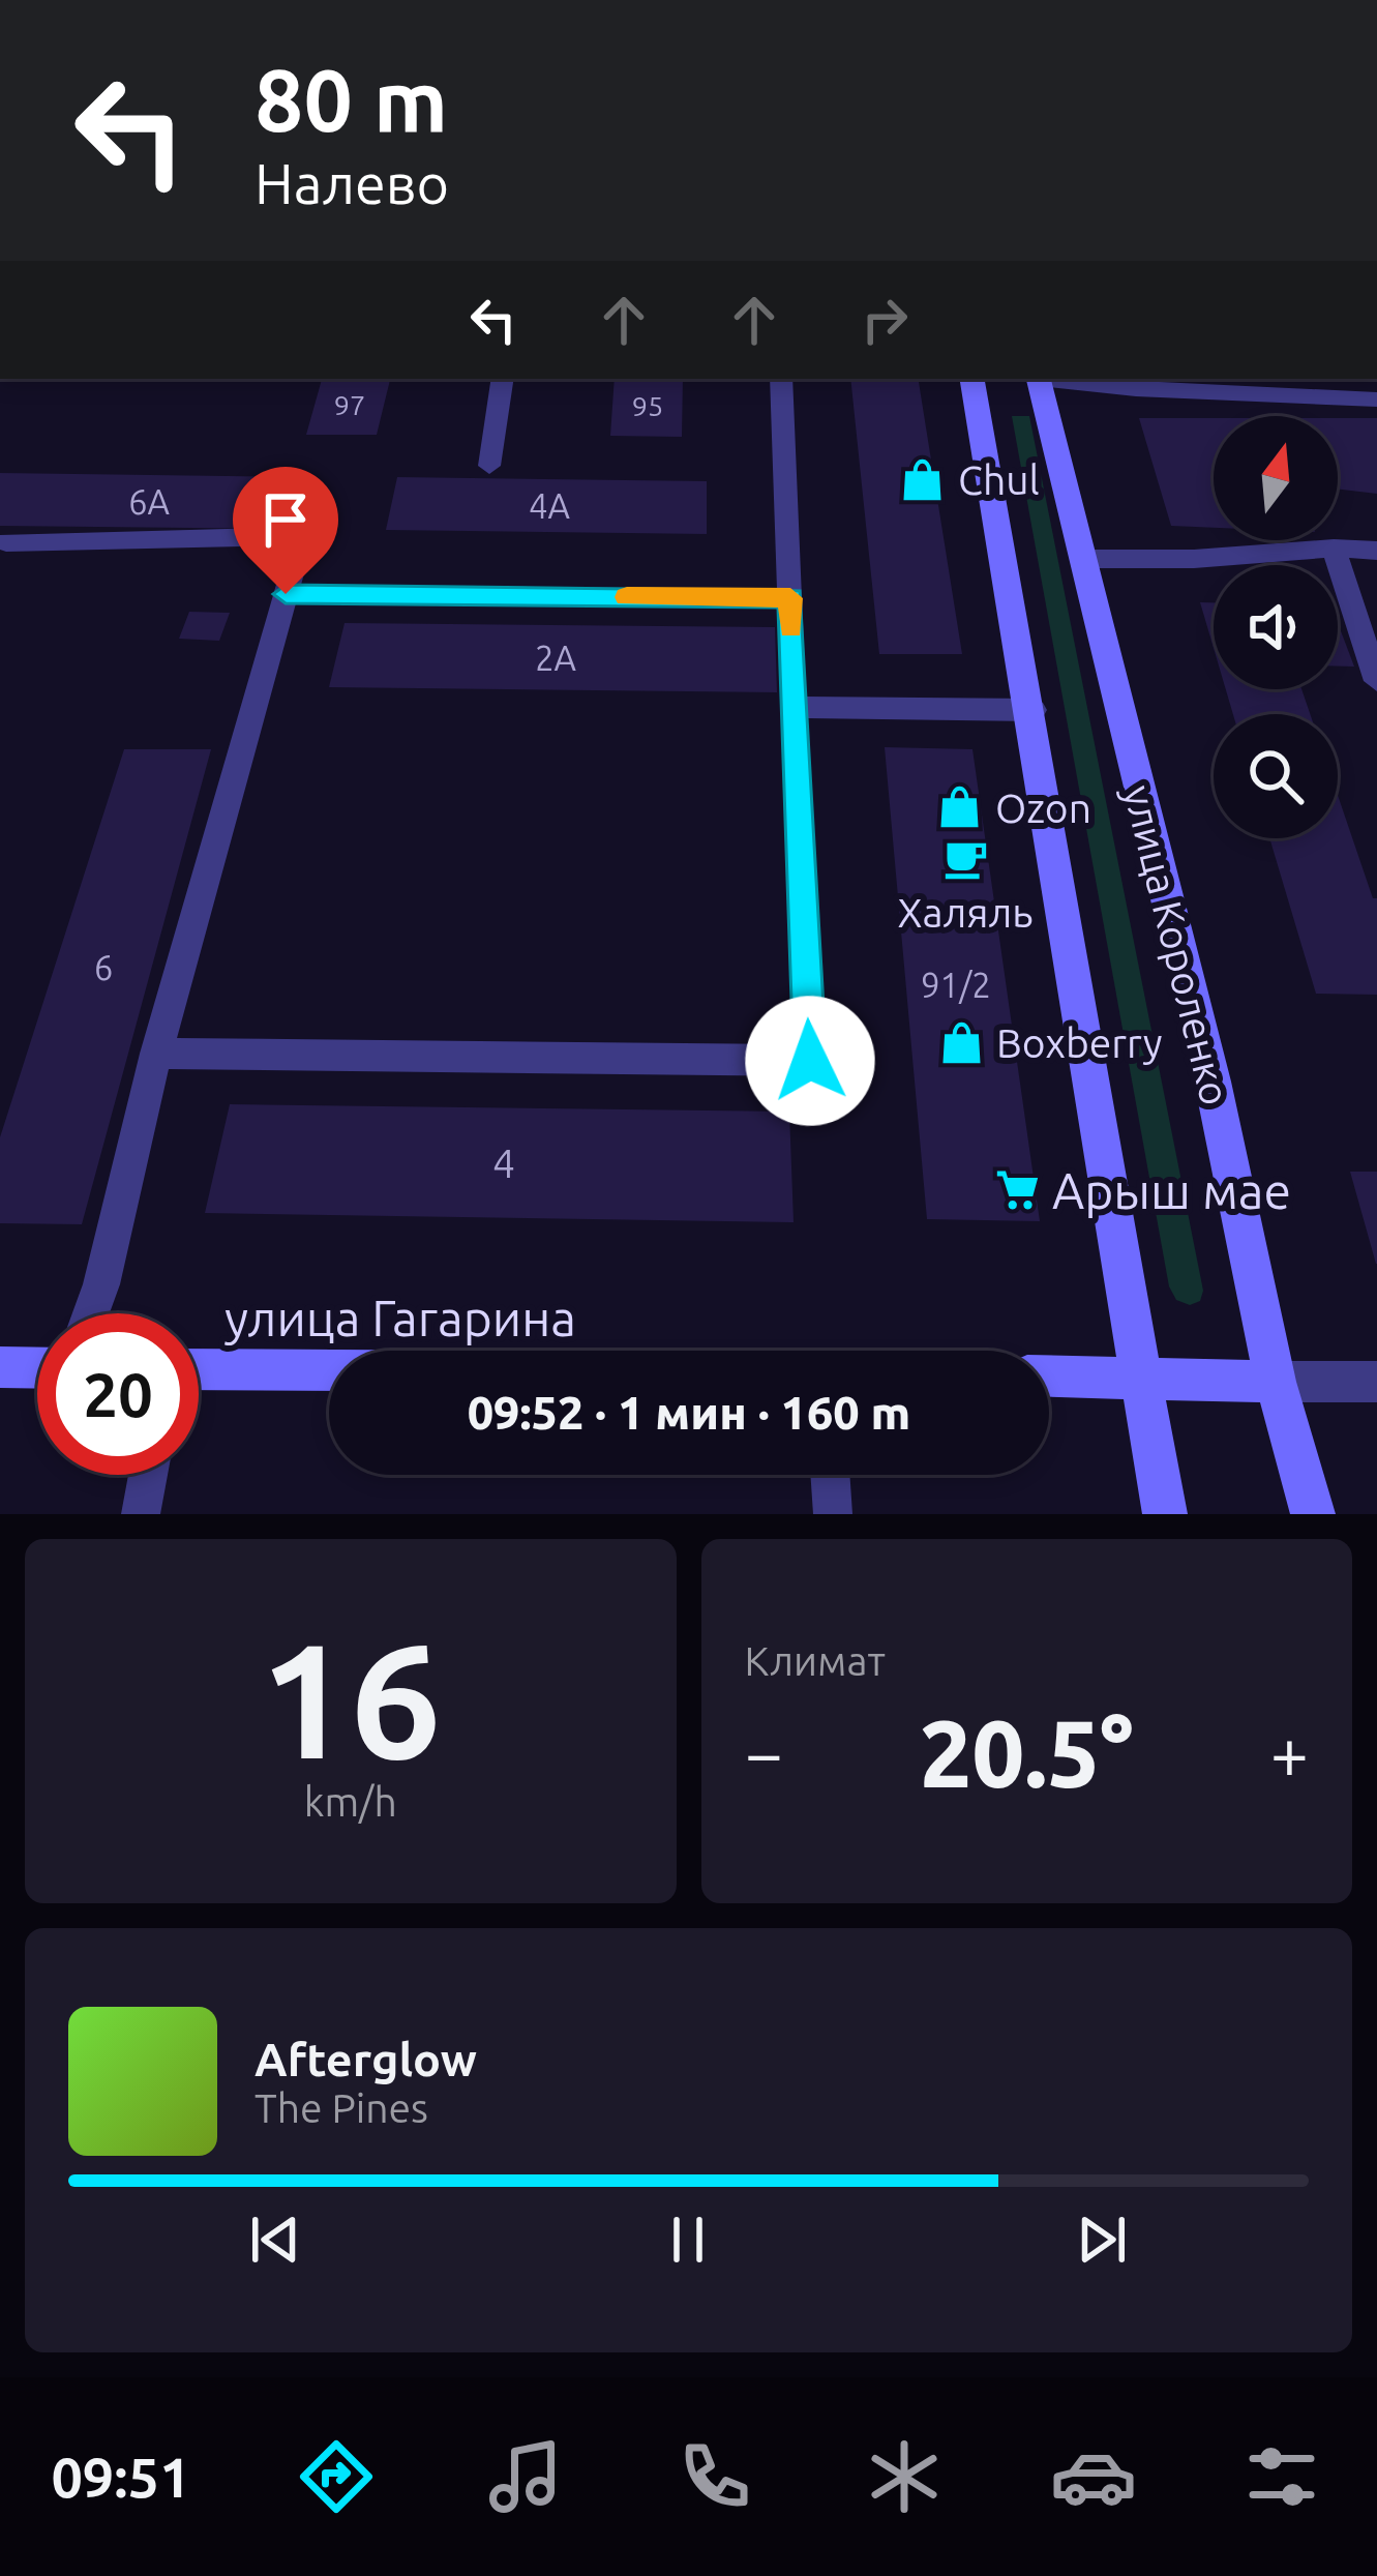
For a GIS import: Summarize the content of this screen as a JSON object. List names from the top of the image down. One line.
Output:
{"streets":{"street":["улица Короленко","улица Гагарина"]},"places":{"shop":["Chul","Ozon","Boxberry"],"cafe":["Халяль"],"supermarket":["Арыш мае"]},"house_numbers":["97","95","6А","4А","2А","6","91/2","4"],"north":"top","page":{"turn":["80 m","Налево"],"limit":"20","trip":"09:52 · 1 мин · 160 m","tile":[["16","km/h"],"Климат"],"heat":["−","20.5°","+"],"song":["Afterglow","The Pines"],"tabs":"09:51"}}
